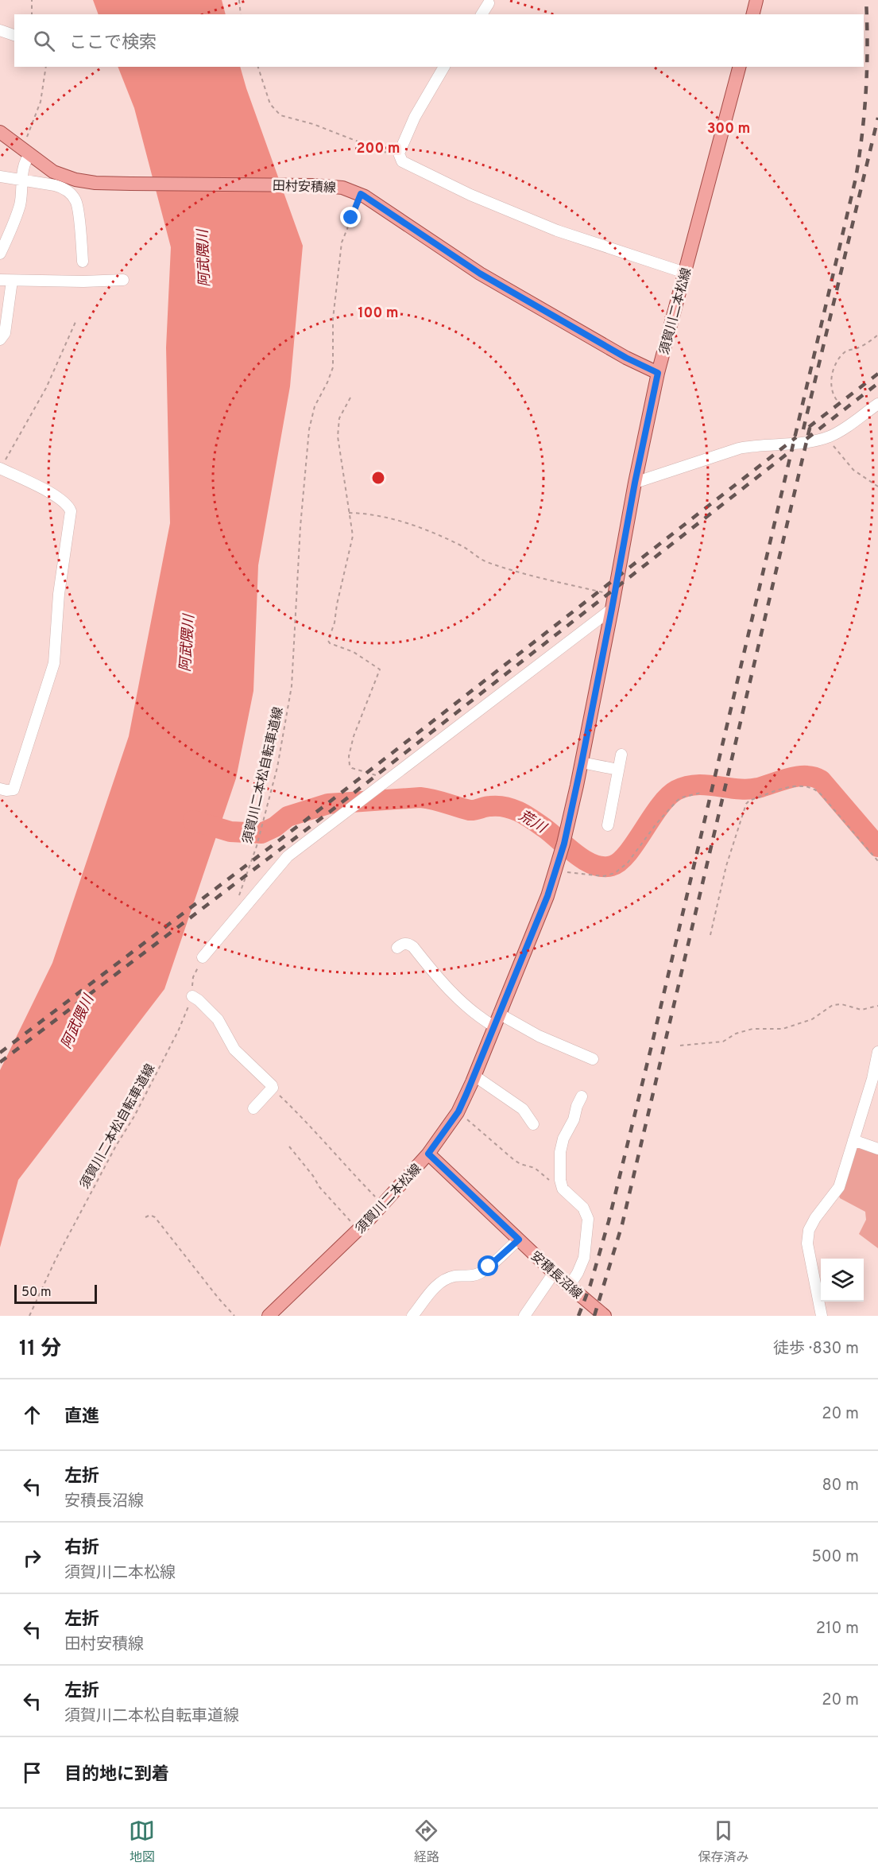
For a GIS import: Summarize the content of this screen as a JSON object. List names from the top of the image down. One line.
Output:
{"streets":{"main road":["田村安積線","須賀川二本松線","安積長沼線"],"path":["須賀川二本松自転車道線"]},"crossings":[["田村安積線","須賀川二本松線"],["田村安積線","須賀川二本松自転車道線"],["須賀川二本松線","安積長沼線"]],"water":["阿武隈川","荒川"],"scale_bar":"50 m","page":{"search":"ここで検索","scale":"50 m","heading":["11 分","徒歩 · 830 m"],"list":[["直進","20 m"],["左折","安積長沼線","80 m"],["右折","須賀川二本松線","500 m"],["左折","田村安積線","210 m"],["左折","須賀川二本松自転車道線","20 m"],"目的地に到着"],"nav":["地図","経路","保存済み"]},"rings":["300 m","200 m","100 m"]}
